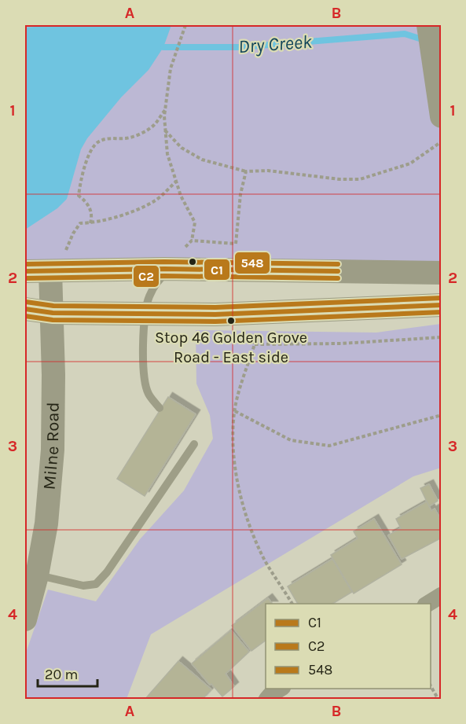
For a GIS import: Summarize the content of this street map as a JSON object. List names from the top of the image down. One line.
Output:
{"streets":{"main road":["Milne Road"]},"water":["Dry Creek"],"places":["Stop 46 Golden Grove Road - East side"],"lines":["transit line 548","transit line C1","transit line C2"],"legend":["C1","C2","548"],"scale_bar":"20 m","grid":{"columns":["A","B"],"rows":["1","2","3","4"]}}
